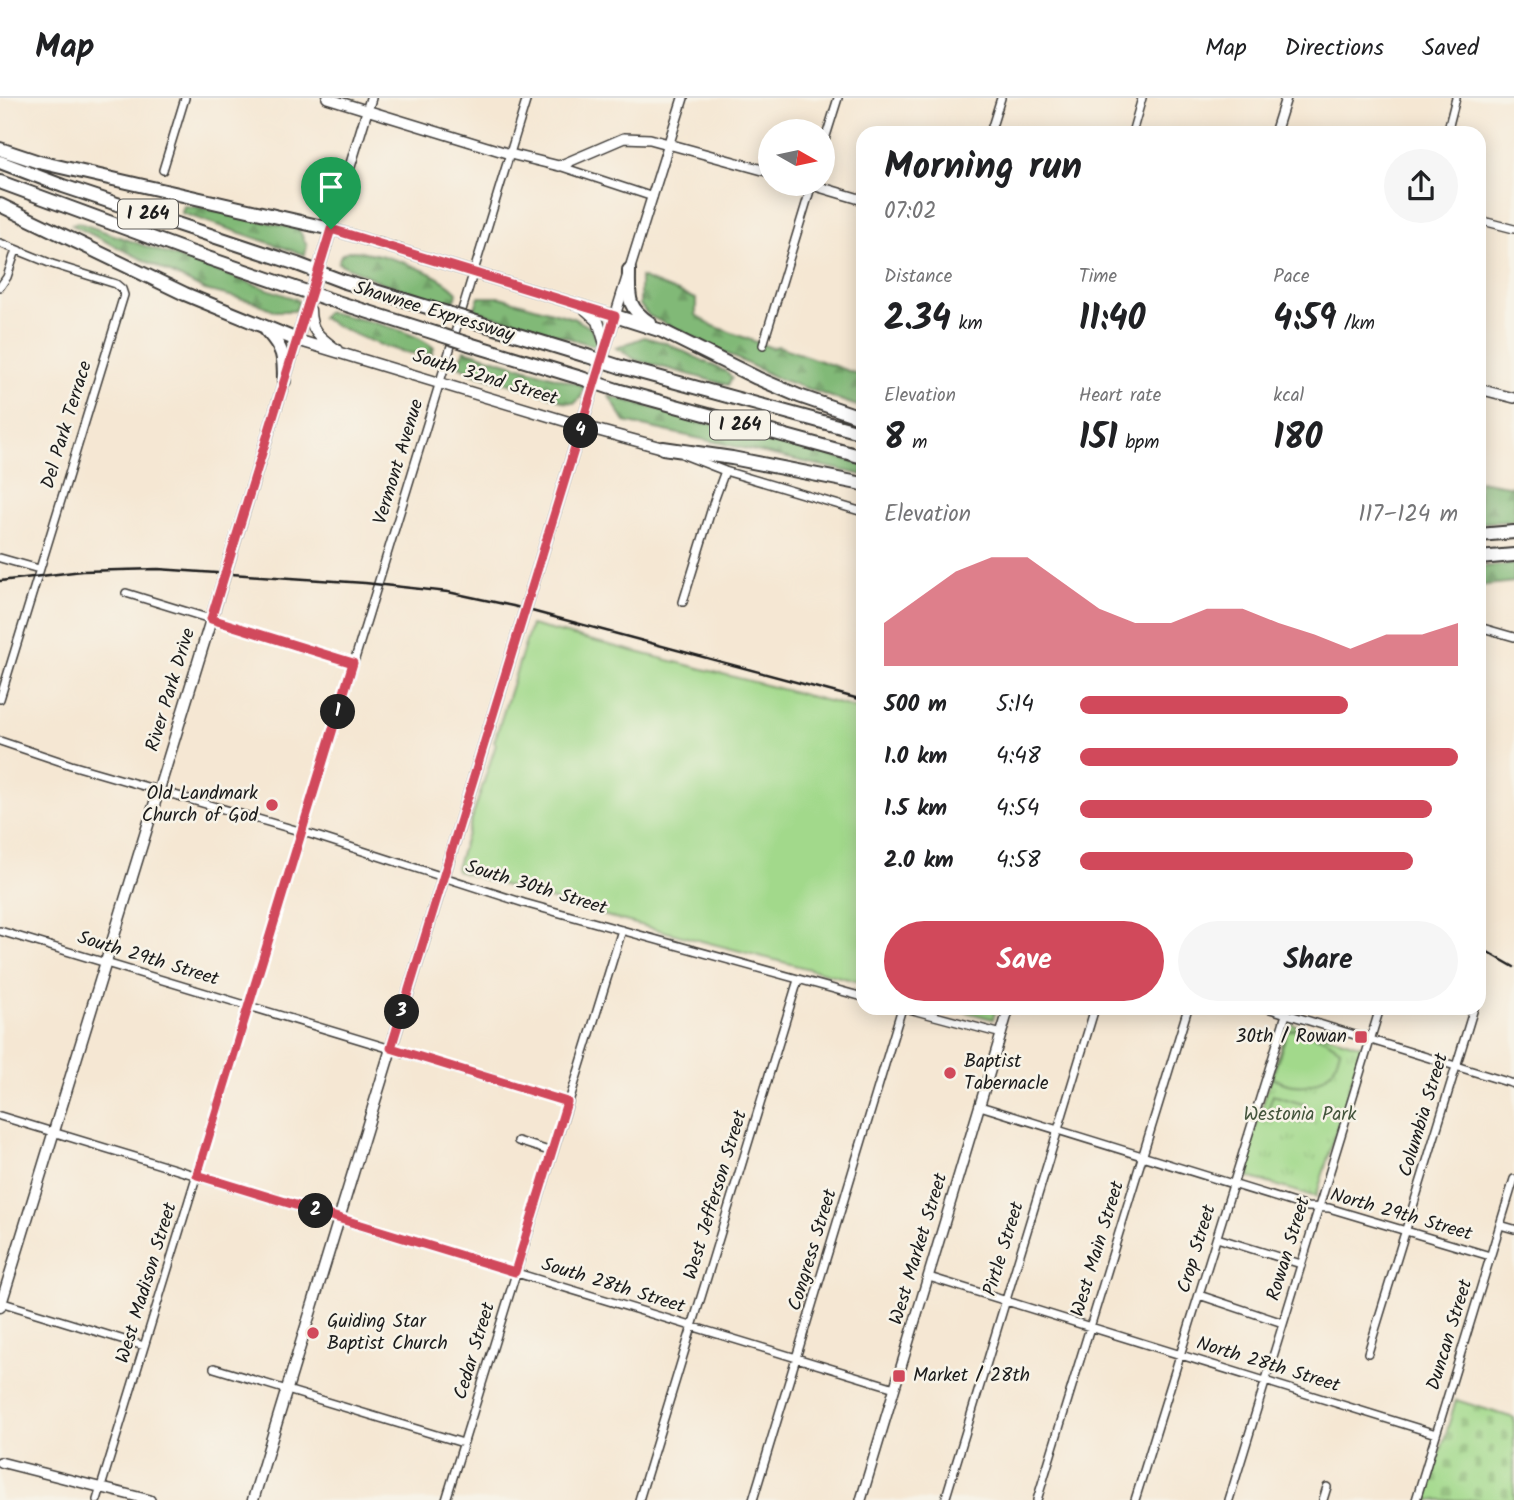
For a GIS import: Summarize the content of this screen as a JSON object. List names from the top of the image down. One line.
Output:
{"streets":{"highway":["I 264","Shawnee Expressway"],"main road":["South 32nd Street","River Park Drive"],"street":["Del Park Terrace","Vermont Avenue","South 30th Street","South 29th Street","Columbia Street","West Jefferson Street","North 29th Street","West Market Street","Pirtle Street","West Main Street","Crop Street","Rowan Street","Congress Street","West Madison Street","South 28th Street","Duncan Street","Cedar Street","North 28th Street"]},"crossings":[["South 32nd Street","Vermont Avenue"],["South 32nd Street","River Park Drive"],["Vermont Avenue","West Madison Street"],["River Park Drive","South 30th Street"],["River Park Drive","South 29th Street"],["River Park Drive","South 28th Street"],["South 30th Street","West Jefferson Street"],["South 30th Street","West Madison Street"],["South 30th Street","Cedar Street"],["South 29th Street","West Madison Street"],["South 29th Street","Cedar Street"],["Columbia Street","North 29th Street"],["West Jefferson Street","South 28th Street"],["North 29th Street","West Main Street"],["North 29th Street","Crop Street"],["North 29th Street","Rowan Street"],["North 29th Street","Duncan Street"],["West Market Street","South 28th Street"],["West Main Street","North 28th Street"],["Crop Street","North 28th Street"],["Rowan Street","North 28th Street"],["Congress Street","South 28th Street"],["West Madison Street","South 28th Street"],["South 28th Street","Cedar Street"],["Duncan Street","North 28th Street"]],"parks":["Westonia Park"],"places":{"other":["Old Landmark Church of God","Baptist Tabernacle","Guiding Star Baptist Church"],"transit":["30th / Rowan","Market / 28th"]},"north":"right","page":{"header":"Map","nav":["Map","Directions","Saved"],"heading":["Morning run","07:02"],"stats":[["Distance","2.34 km"],["Time","11:40"],["Pace","4:59 /km"],["Elevation","8 m"],["Heart rate","151 bpm"],["kcal","180"]],"pins":["4","1","3","2"],"chart":["Elevation","117–124 m"],"list":[{"name":"500 m","note":"5:14"},{"name":"1.0 km","note":"4:48"},{"name":"1.5 km","note":"4:54"},{"name":"2.0 km","note":"4:58"}],"buttons":["Save","Share"]}}
